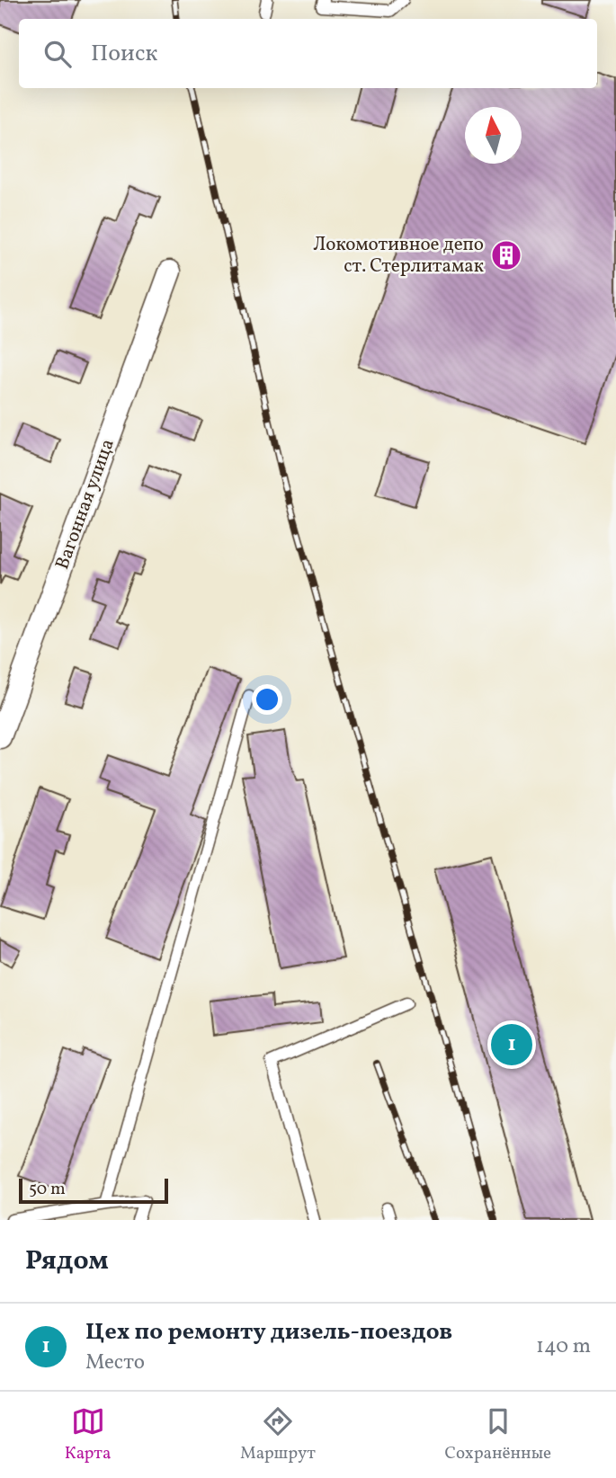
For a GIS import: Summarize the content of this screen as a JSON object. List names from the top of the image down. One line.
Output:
{"streets":{"street":["Вагонная улица"]},"places":{"building":["Локомотивное депо ст. Стерлитамак"]},"scale_bar":"50 m","north":"top","page":{"search":"Поиск","pins":"1","scale":"50 m","heading":"Рядом","list":[{"mark":"1","name":"Цех по ремонту дизель-поездов","note":"Место","value":"140 m"}],"nav":["Карта","Маршрут","Сохранённые"]}}
